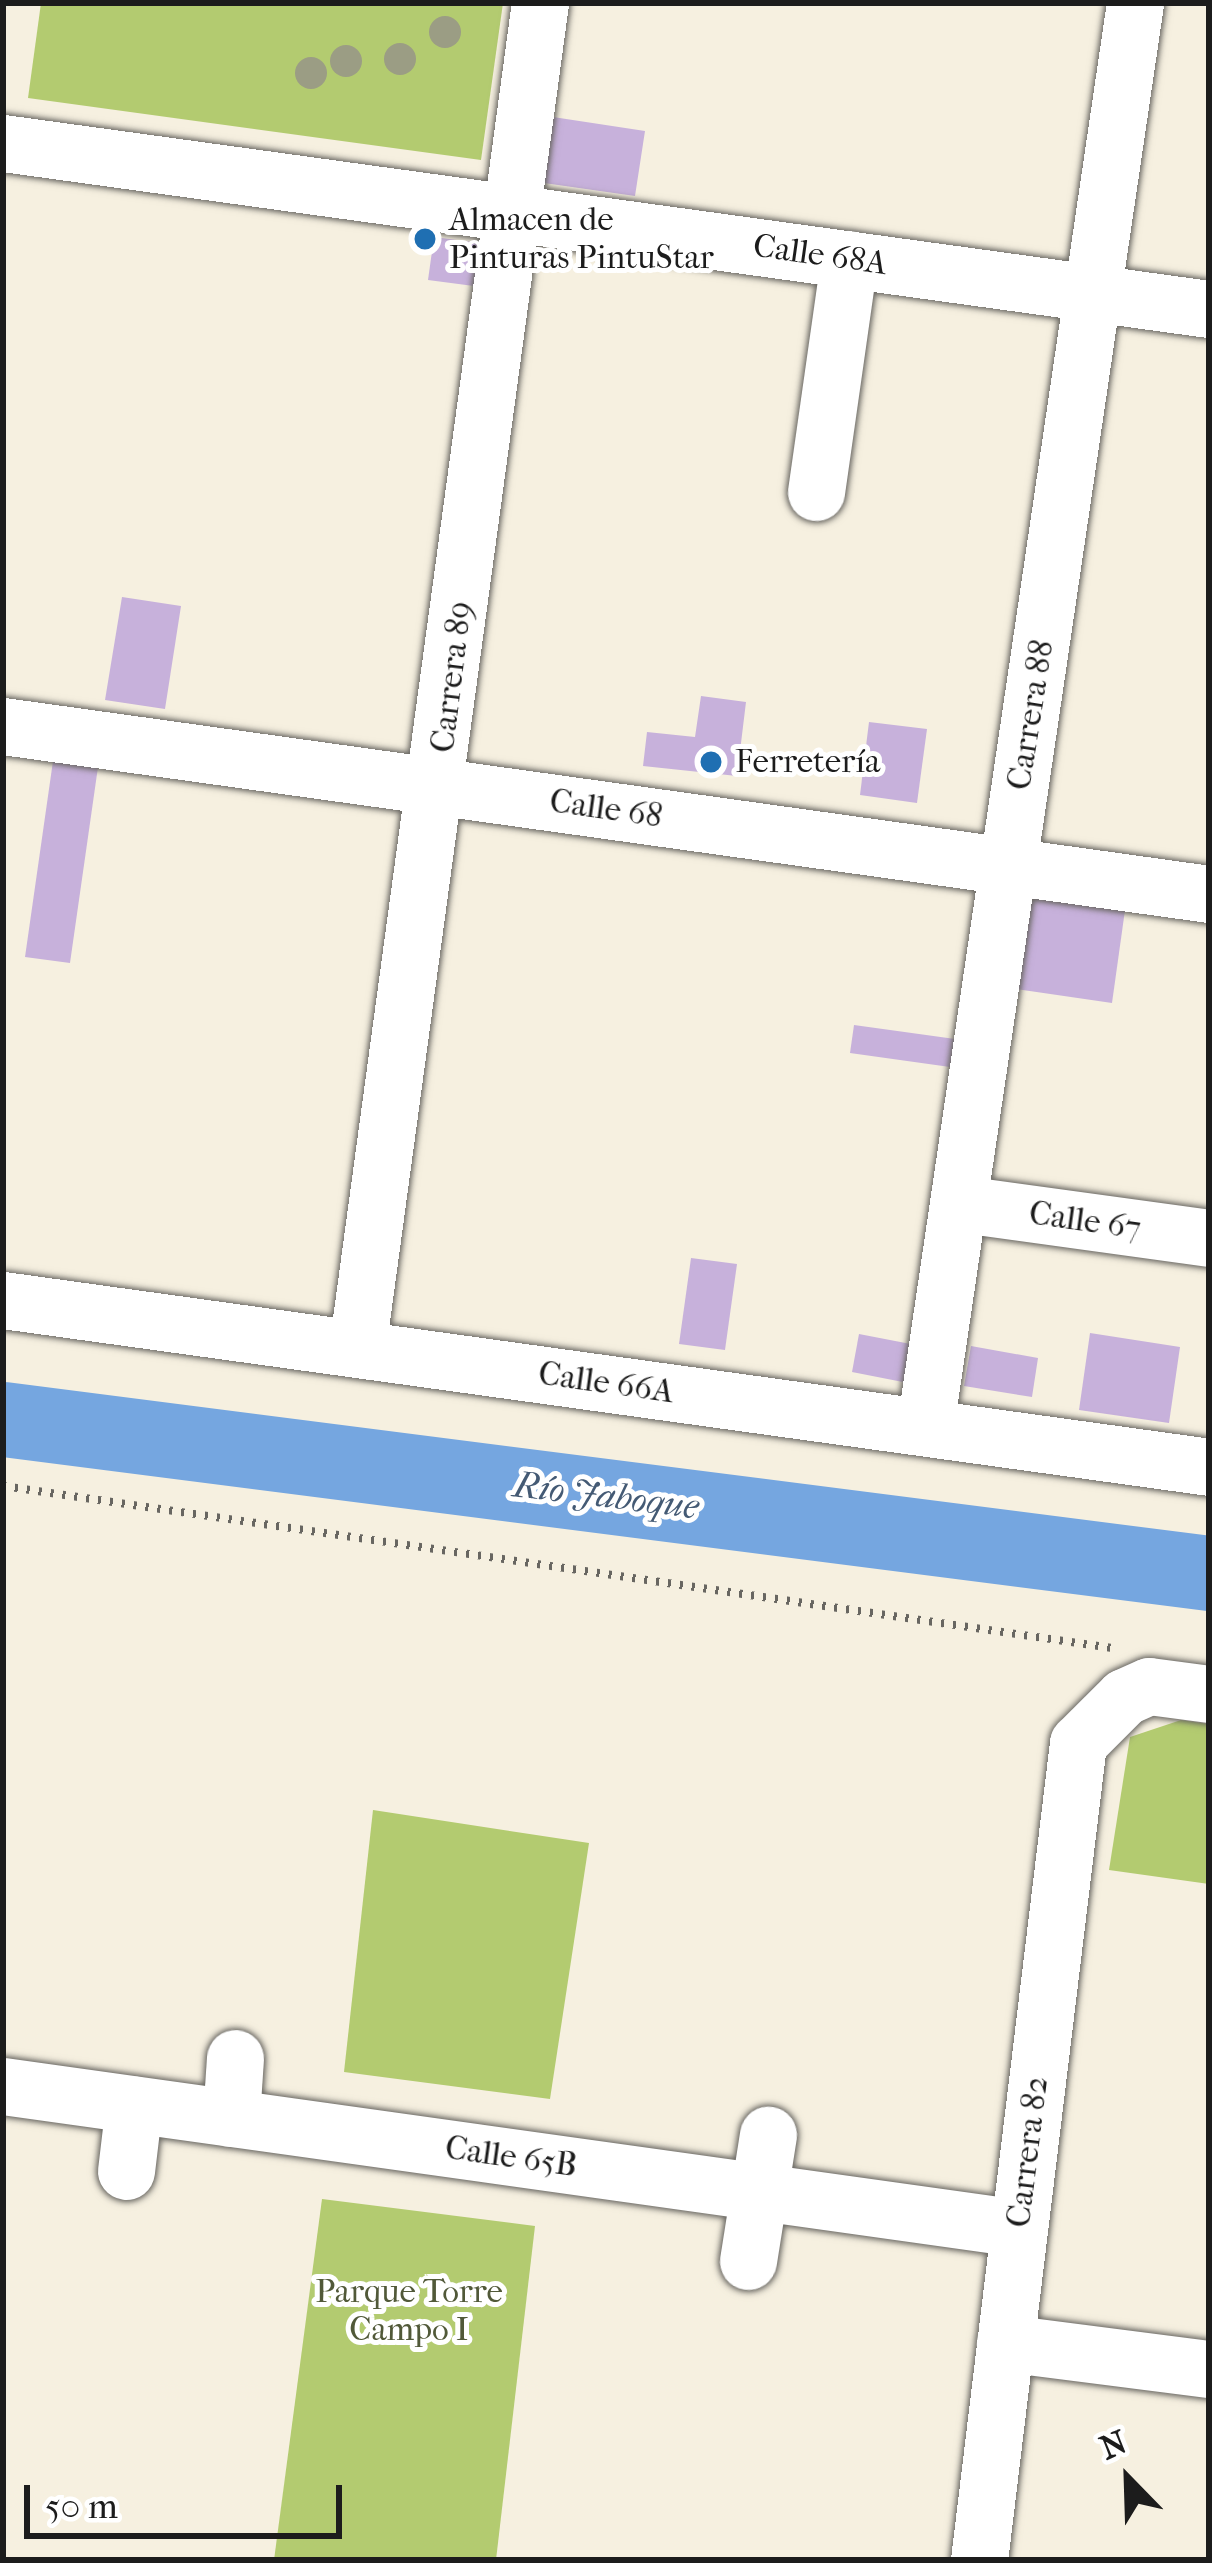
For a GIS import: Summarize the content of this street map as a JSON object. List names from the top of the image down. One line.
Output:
{"streets":{"street":["Calle 68A","Carrera 89","Carrera 88","Calle 68","Calle 67","Calle 66A","Carrera 82","Calle 65B"]},"crossings":[["Calle 68A","Carrera 89"],["Calle 68A","Carrera 88"],["Carrera 89","Calle 68"],["Carrera 89","Calle 66A"],["Carrera 88","Calle 68"],["Carrera 88","Calle 67"],["Carrera 88","Calle 66A"],["Carrera 82","Calle 65B"]],"water":["Río Jaboque"],"parks":["Parque Torre Campo I"],"places":["Almacen de Pinturas PintuStar","Ferretería"],"scale_bar":"50 m","north":"top left"}
